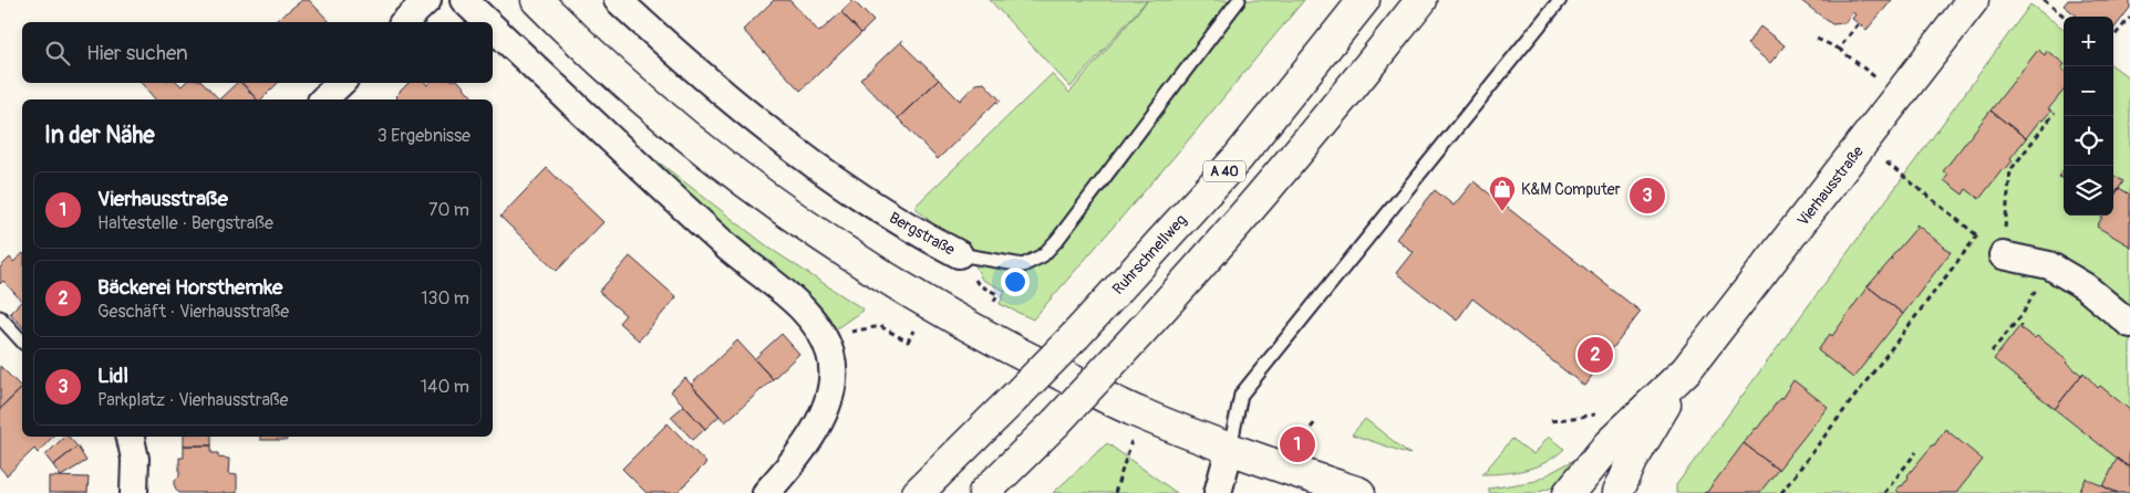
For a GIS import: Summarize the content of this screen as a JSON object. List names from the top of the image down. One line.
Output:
{"streets":{"main road":["A 40","Vierhausstraße","Ruhrschnellweg"],"street":["Bergstraße"]},"places":{"shop":["K&M Computer"]},"page":{"map_buttons":["+","−"],"search":"Hier suchen","heading":["In der Nähe","3 Ergebnisse"],"list":[{"mark":"1","name":"Vierhausstraße","note":"Haltestelle · Bergstraße","value":"70 m"},{"mark":"2","name":"Bäckerei Horsthemke","note":"Geschäft · Vierhausstraße","value":"130 m"},{"mark":"3","name":"Lidl","note":"Parkplatz · Vierhausstraße","value":"140 m"}],"pins":["3","2","1"]}}
